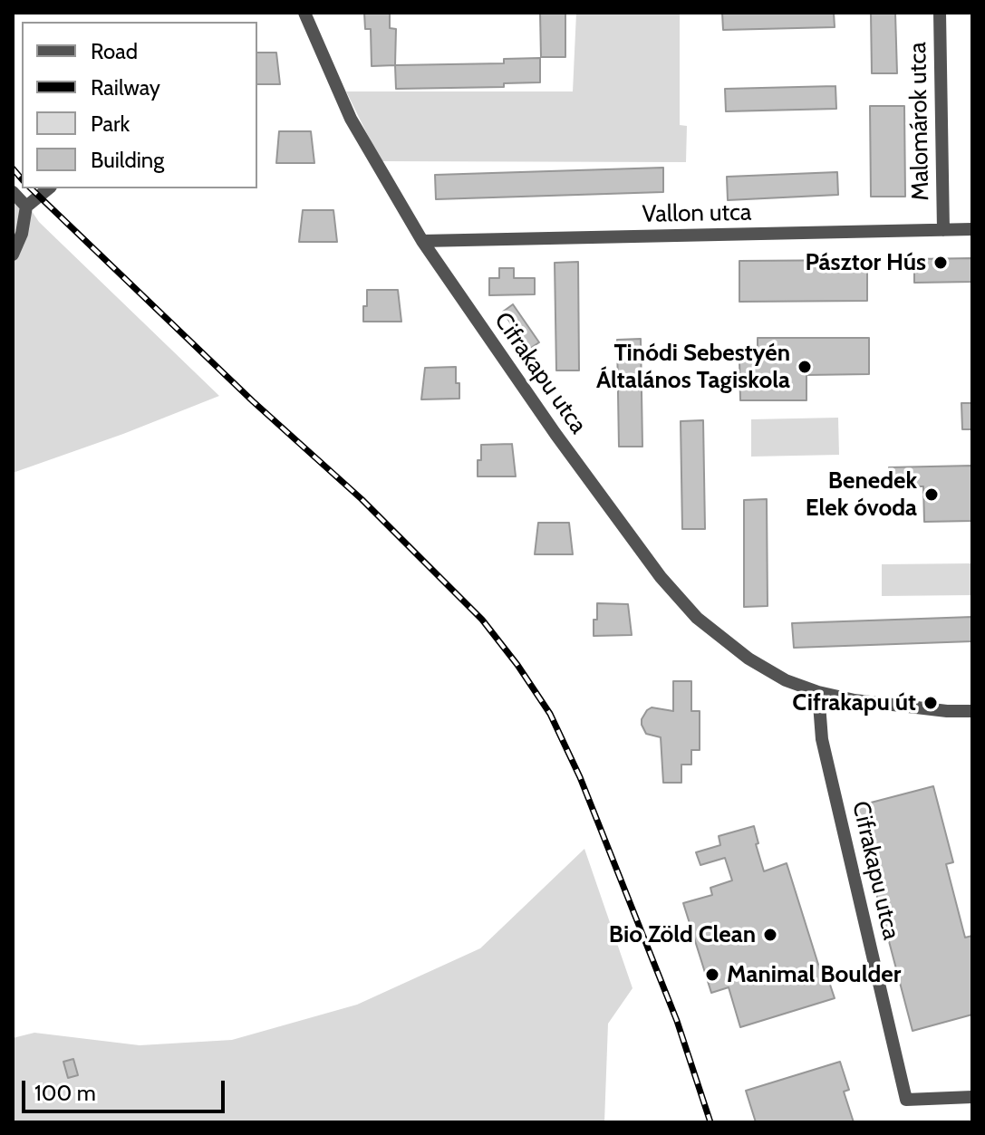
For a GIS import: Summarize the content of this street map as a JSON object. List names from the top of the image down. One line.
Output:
{"streets":{"street":["Malomárok utca","Vallon utca","Cifrakapu utca"]},"crossings":[["Malomárok utca","Vallon utca"],["Vallon utca","Cifrakapu utca"]],"places":["Pásztor Hús","Tinódi Sebestyén Általános Tagiskola","Benedek Elek óvoda","Cifrakapu út","Bio Zöld Clean","Manimal Boulder"],"legend":["Road","Railway","Park","Building"],"scale_bar":"100 m"}
